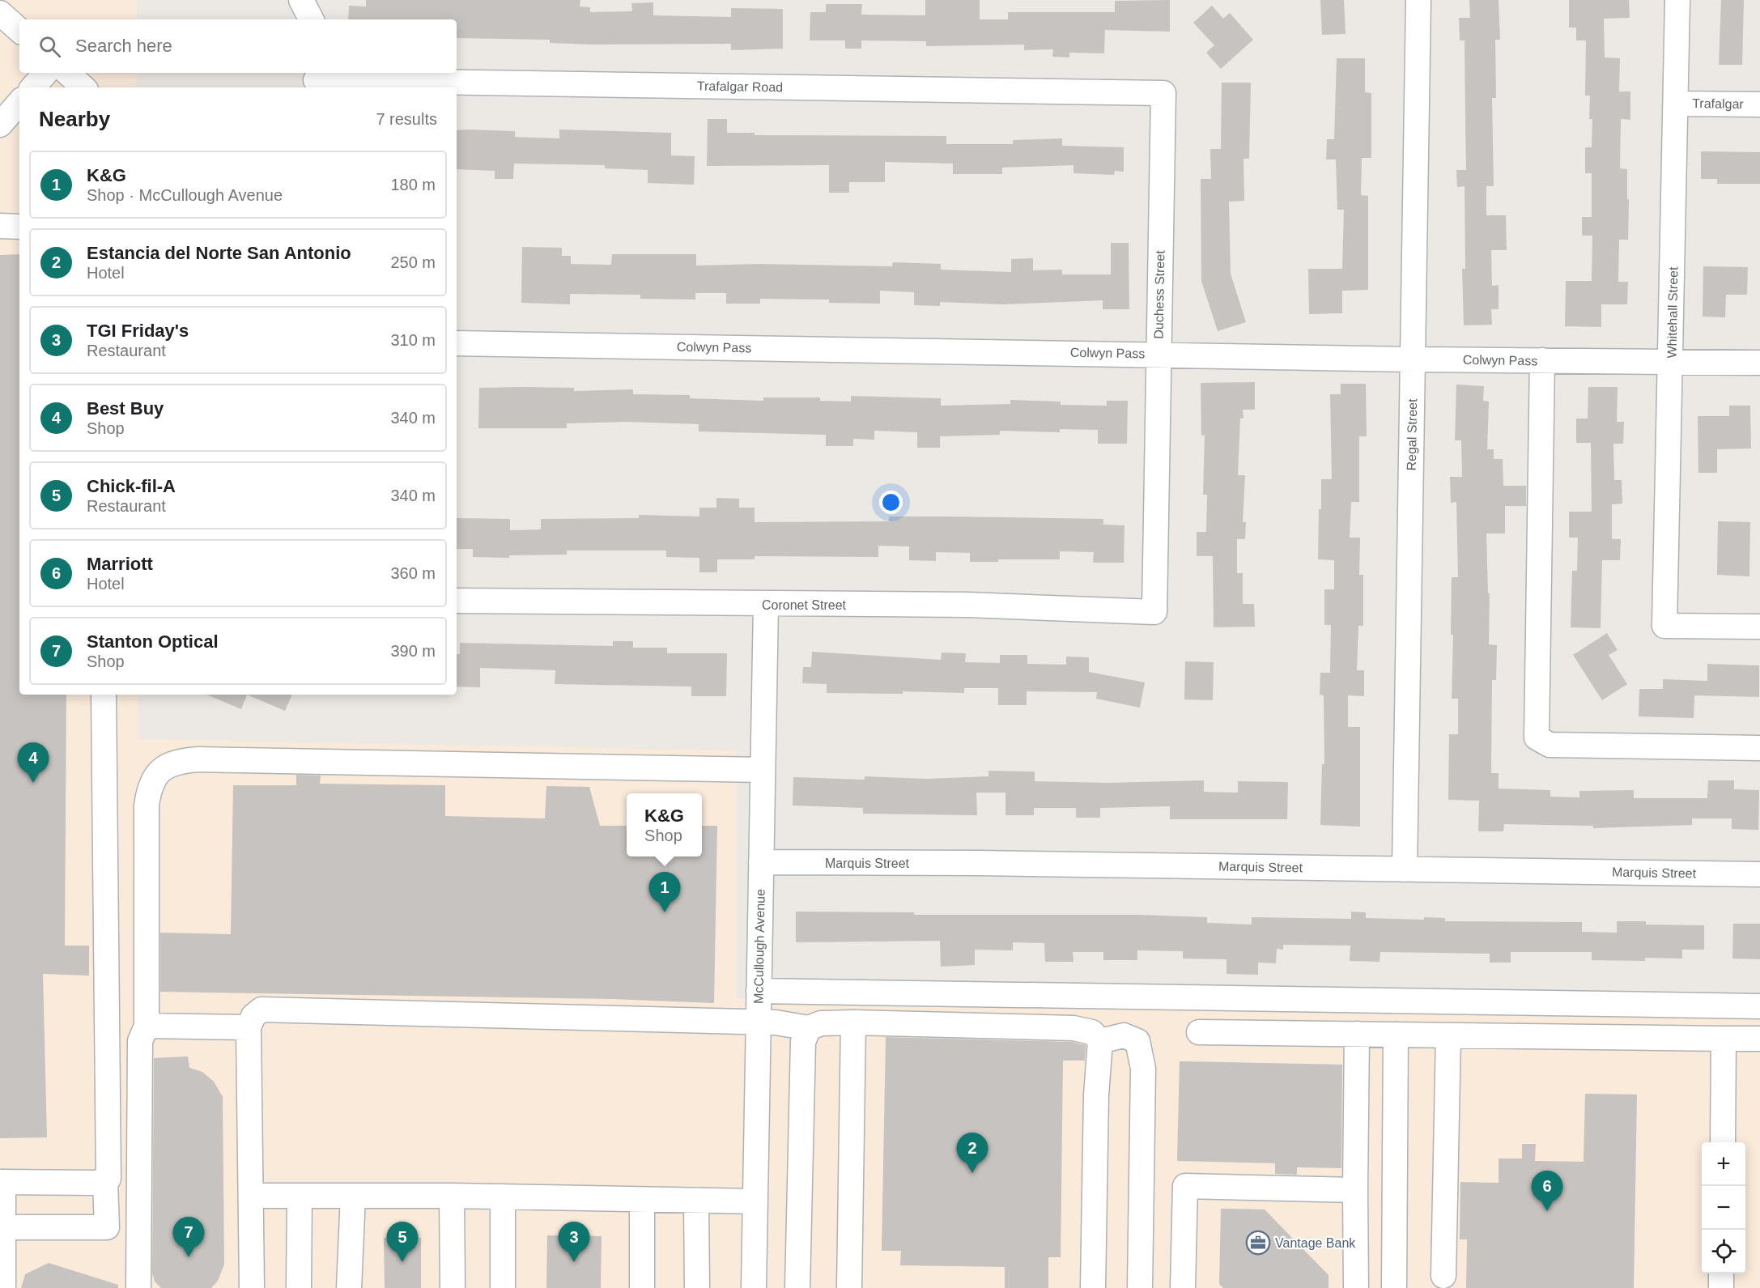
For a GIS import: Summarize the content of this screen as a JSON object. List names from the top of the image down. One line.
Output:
{"streets":{"street":["Trafalgar Road","Trafalgar","Duchess Street","Whitehall Street","Colwyn Pass","Regal Street","Coronet Street","Marquis Street","McCullough Avenue"]},"crossings":[["Trafalgar Road","Duchess Street"],["Trafalgar","Whitehall Street"],["Duchess Street","Colwyn Pass"],["Duchess Street","Coronet Street"],["Whitehall Street","Colwyn Pass"],["Colwyn Pass","Regal Street"],["Regal Street","Marquis Street"],["Coronet Street","McCullough Avenue"],["Marquis Street","McCullough Avenue"]],"places":{"office":["Vantage Bank"]},"page":{"search":"Search here","heading":["Nearby","7 results"],"list":[{"mark":"1","name":"K&G","note":"Shop · McCullough Avenue","value":"180 m"},{"mark":"2","name":"Estancia del Norte San Antonio","note":"Hotel","value":"250 m"},{"mark":"3","name":"TGI Friday's","note":"Restaurant","value":"310 m"},{"mark":"4","name":"Best Buy","note":"Shop","value":"340 m"},{"mark":"5","name":"Chick-fil-A","note":"Restaurant","value":"340 m"},{"mark":"6","name":"Marriott","note":"Hotel","value":"360 m"},{"mark":"7","name":"Stanton Optical","note":"Shop","value":"390 m"}],"pins":["4","1","2","6","7","3","5"],"popup":["K&G","Shop"],"map_buttons":["+","−"]}}
